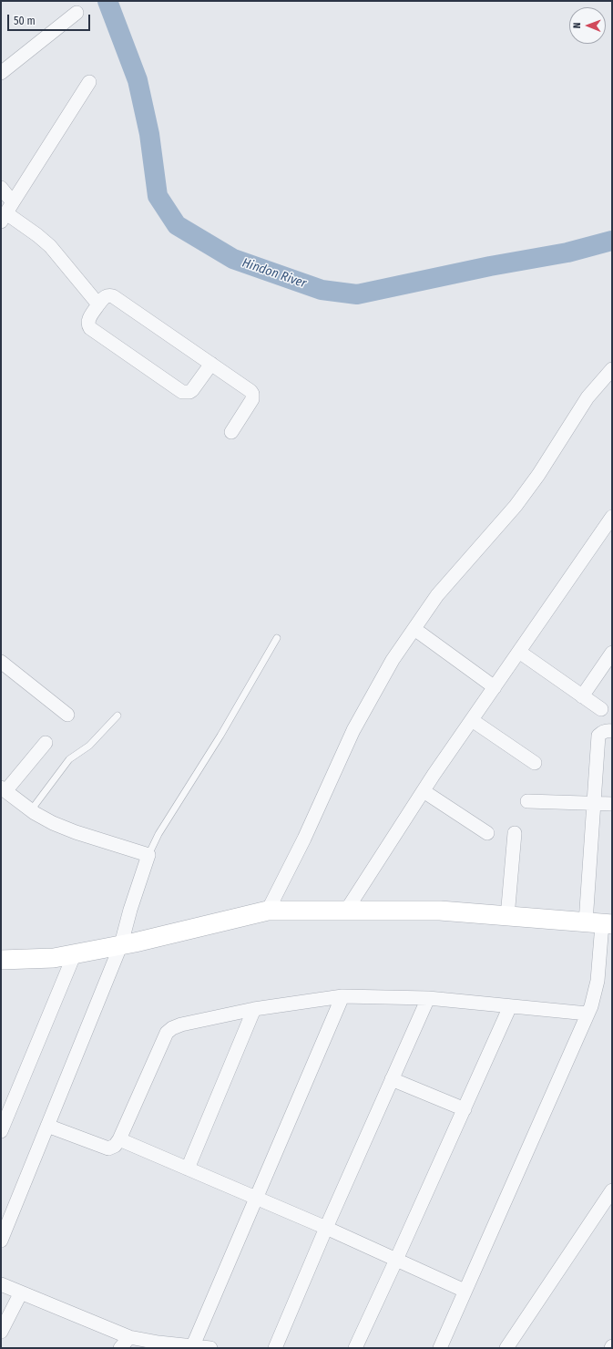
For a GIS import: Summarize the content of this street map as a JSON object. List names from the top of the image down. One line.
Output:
{"water":["Hindon River"],"scale_bar":"50 m","north":"left"}
